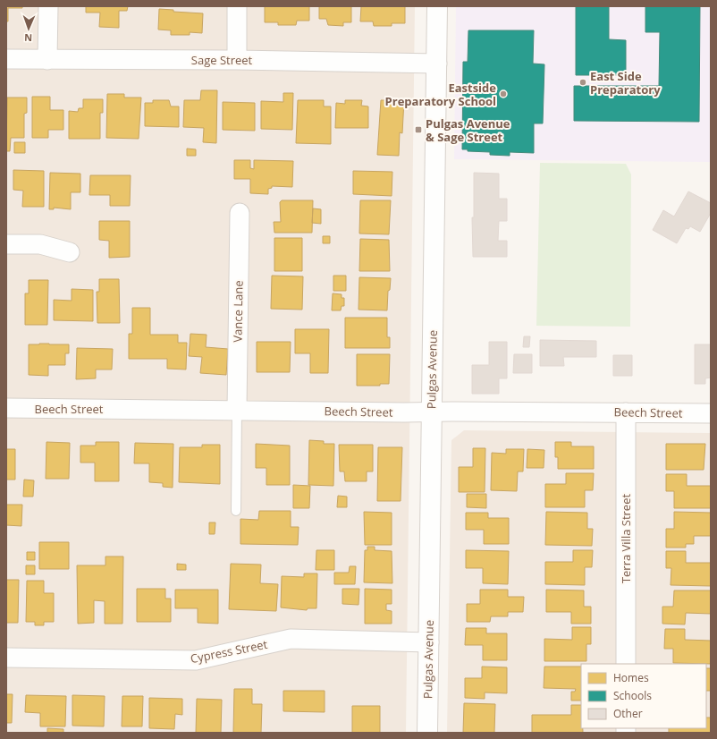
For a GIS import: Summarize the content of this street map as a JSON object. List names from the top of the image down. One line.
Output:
{"streets":{"street":["Sage Street","Vance Lane","Pulgas Avenue","Beech Street","Terra Villa Street","Cypress Street"]},"crossings":[["Sage Street","Pulgas Avenue"],["Vance Lane","Beech Street"],["Pulgas Avenue","Beech Street"],["Pulgas Avenue","Cypress Street"],["Beech Street","Terra Villa Street"]],"places":{"other":["East Side Preparatory","Eastside Preparatory School"],"transit":["Pulgas Avenue & Sage Street"]},"legend":["Homes","Schools","Other"],"north":"bottom"}
